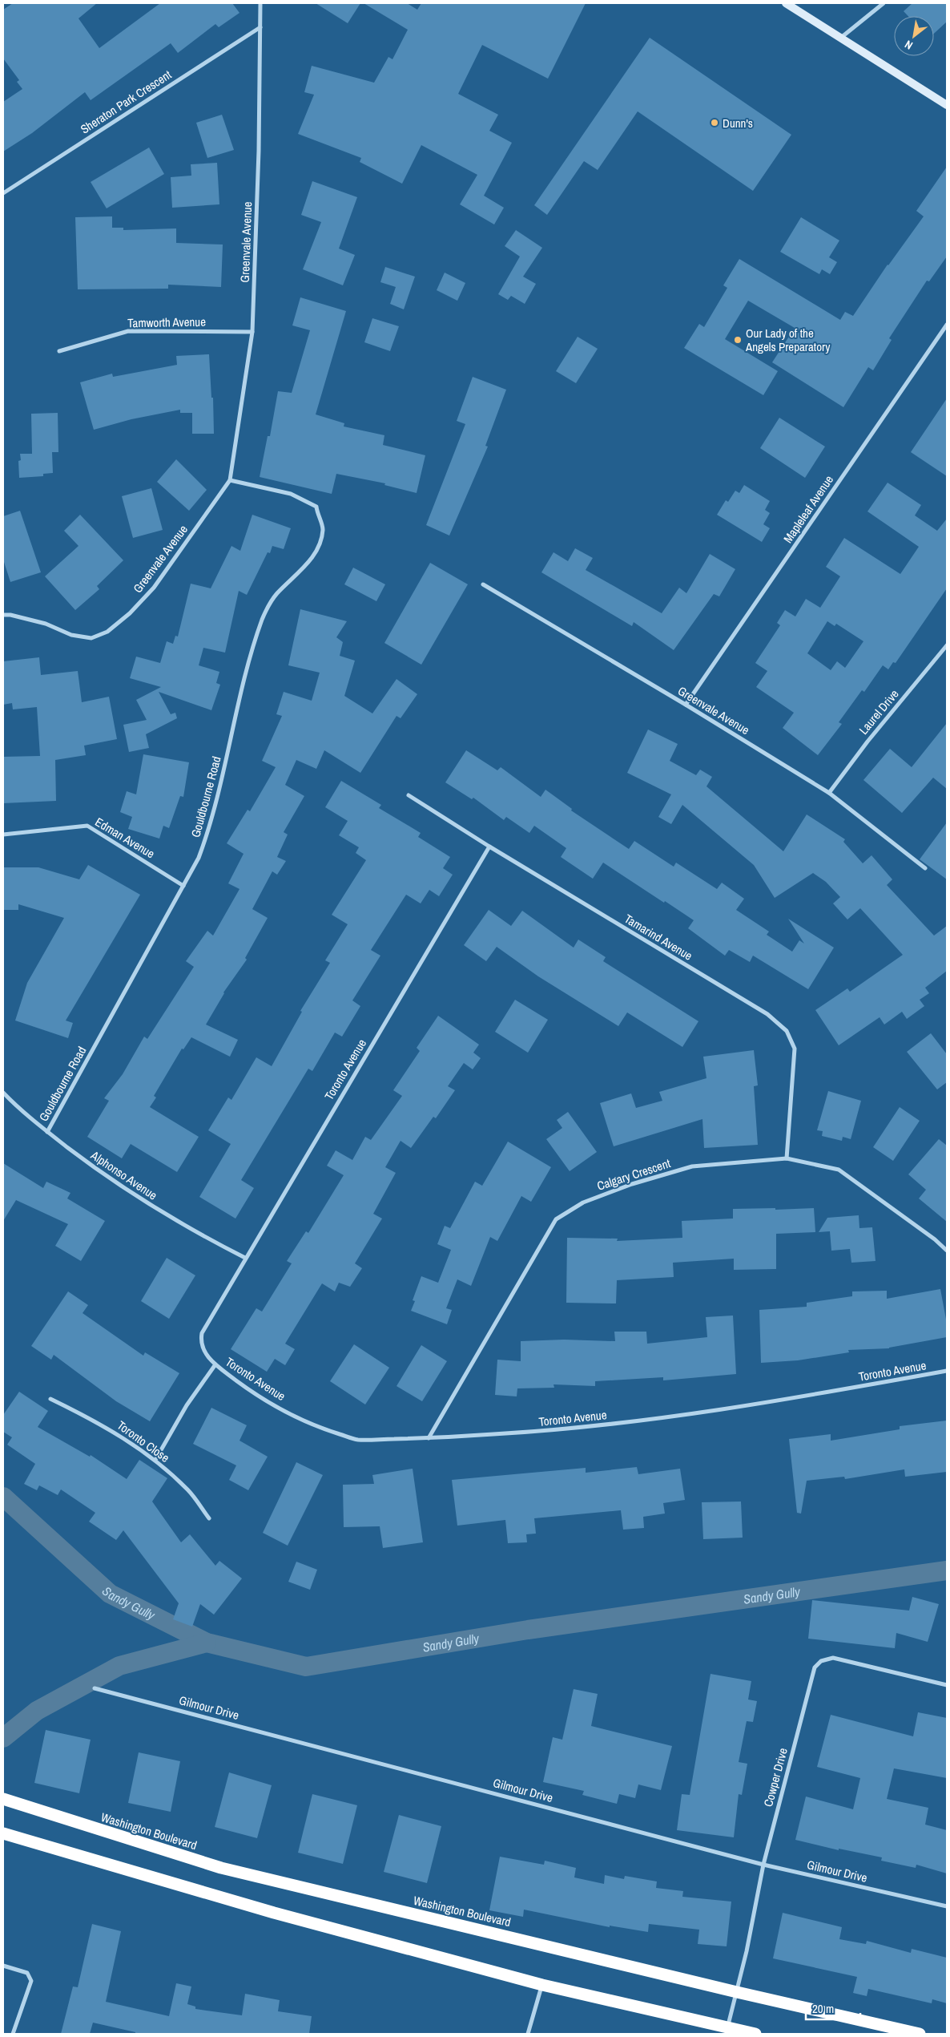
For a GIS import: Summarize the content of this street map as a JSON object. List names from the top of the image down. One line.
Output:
{"streets":{"highway":["Washington Boulevard"],"street":["Sheraton Park Crescent","Greenvale Avenue","Tamworth Avenue","Mapleleaf Avenue","Laurel Drive","Gouldbourne Road","Edman Avenue","Tamarind Avenue","Toronto Avenue","Calgary Crescent","Alphonso Avenue","Toronto Close","Gilmour Drive","Cowper Drive"]},"crossings":[["Sheraton Park Crescent","Greenvale Avenue"],["Greenvale Avenue","Tamworth Avenue"],["Greenvale Avenue","Mapleleaf Avenue"],["Greenvale Avenue","Laurel Drive"],["Greenvale Avenue","Gouldbourne Road"],["Gouldbourne Road","Edman Avenue"],["Gouldbourne Road","Alphonso Avenue"],["Tamarind Avenue","Toronto Avenue"],["Tamarind Avenue","Calgary Crescent"],["Toronto Avenue","Calgary Crescent"],["Toronto Avenue","Alphonso Avenue"],["Toronto Avenue","Toronto Close"],["Gilmour Drive","Cowper Drive"],["Cowper Drive","Washington Boulevard"]],"water":["Sandy Gully"],"places":["Dunn's","Our Lady of the Angels Preparatory"],"scale_bar":"20 m","north":"bottom left"}
